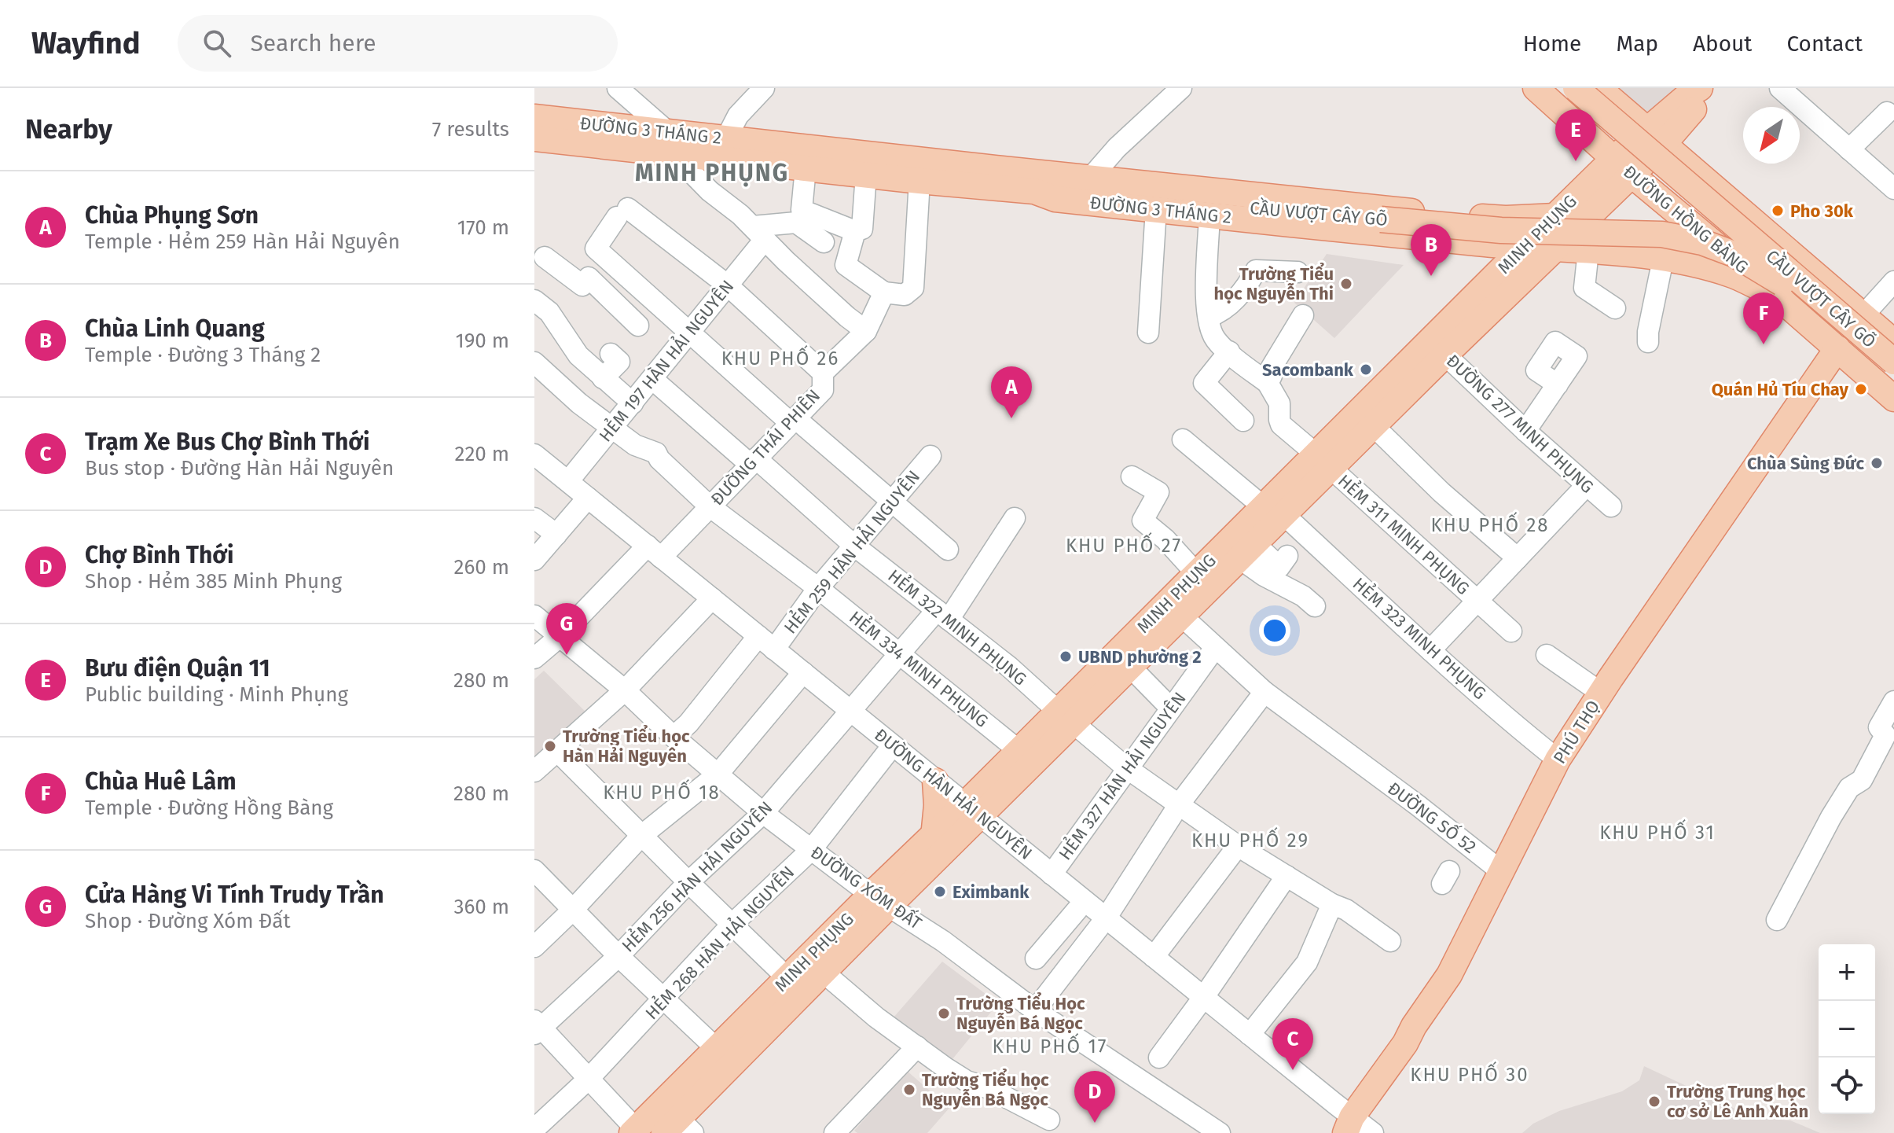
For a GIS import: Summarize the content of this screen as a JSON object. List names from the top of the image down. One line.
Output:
{"streets":{"main road":["ĐƯỜNG 3 THÁNG 2","CẦU VƯỢT CÂY GÕ","ĐƯỜNG HỒNG BÀNG","MINH PHỤNG","PHÚ THỌ"],"street":["HẺM 197 HÀN HẢI NGUYÊN","ĐƯỜNG 277 MINH PHỤNG","ĐƯỜNG THÁI PHIÊN","HẺM 311 MINH PHỤNG","HẺM 259 HÀN HẢI NGUYÊN","HẺM 322 MINH PHỤNG","HẺM 323 MINH PHỤNG","HẺM 334 MINH PHỤNG","HẺM 327 HÀN HẢI NGUYÊN","ĐƯỜNG HÀN HẢI NGUYÊN","ĐƯỜNG SỐ 52","HẺM 256 HÀN HẢI NGUYÊN","ĐƯỜNG XÓM ĐẤT","HẺM 268 HÀN HẢI NGUYÊN"]},"crossings":[["ĐƯỜNG 3 THÁNG 2","CẦU VƯỢT CÂY GÕ"],["ĐƯỜNG 3 THÁNG 2","ĐƯỜNG HỒNG BÀNG"],["ĐƯỜNG 3 THÁNG 2","MINH PHỤNG"],["CẦU VƯỢT CÂY GÕ","ĐƯỜNG HỒNG BÀNG"],["ĐƯỜNG HỒNG BÀNG","MINH PHỤNG"],["ĐƯỜNG HỒNG BÀNG","PHÚ THỌ"],["MINH PHỤNG","ĐƯỜNG 277 MINH PHỤNG"],["MINH PHỤNG","HẺM 311 MINH PHỤNG"],["MINH PHỤNG","HẺM 322 MINH PHỤNG"],["MINH PHỤNG","HẺM 323 MINH PHỤNG"],["MINH PHỤNG","HẺM 334 MINH PHỤNG"],["MINH PHỤNG","ĐƯỜNG HÀN HẢI NGUYÊN"],["MINH PHỤNG","ĐƯỜNG SỐ 52"],["MINH PHỤNG","ĐƯỜNG XÓM ĐẤT"],["HẺM 197 HÀN HẢI NGUYÊN","HẺM 322 MINH PHỤNG"],["HẺM 197 HÀN HẢI NGUYÊN","HẺM 334 MINH PHỤNG"],["HẺM 197 HÀN HẢI NGUYÊN","ĐƯỜNG HÀN HẢI NGUYÊN"],["ĐƯỜNG THÁI PHIÊN","HẺM 322 MINH PHỤNG"],["ĐƯỜNG THÁI PHIÊN","HẺM 334 MINH PHỤNG"],["ĐƯỜNG THÁI PHIÊN","ĐƯỜNG HÀN HẢI NGUYÊN"],["ĐƯỜNG THÁI PHIÊN","ĐƯỜNG XÓM ĐẤT"],["HẺM 259 HÀN HẢI NGUYÊN","HẺM 322 MINH PHỤNG"],["HẺM 259 HÀN HẢI NGUYÊN","HẺM 334 MINH PHỤNG"],["HẺM 259 HÀN HẢI NGUYÊN","ĐƯỜNG HÀN HẢI NGUYÊN"],["HẺM 259 HÀN HẢI NGUYÊN","ĐƯỜNG XÓM ĐẤT"],["HẺM 322 MINH PHỤNG","HẺM 327 HÀN HẢI NGUYÊN"],["HẺM 322 MINH PHỤNG","HẺM 256 HÀN HẢI NGUYÊN"],["HẺM 323 MINH PHỤNG","PHÚ THỌ"],["HẺM 334 MINH PHỤNG","HẺM 256 HÀN HẢI NGUYÊN"],["PHÚ THỌ","ĐƯỜNG HÀN HẢI NGUYÊN"],["PHÚ THỌ","ĐƯỜNG SỐ 52"],["HẺM 327 HÀN HẢI NGUYÊN","ĐƯỜNG HÀN HẢI NGUYÊN"],["HẺM 327 HÀN HẢI NGUYÊN","ĐƯỜNG SỐ 52"],["ĐƯỜNG HÀN HẢI NGUYÊN","HẺM 256 HÀN HẢI NGUYÊN"],["ĐƯỜNG HÀN HẢI NGUYÊN","HẺM 268 HÀN HẢI NGUYÊN"],["HẺM 256 HÀN HẢI NGUYÊN","ĐƯỜNG XÓM ĐẤT"],["ĐƯỜNG XÓM ĐẤT","HẺM 268 HÀN HẢI NGUYÊN"]],"districts":["MINH PHỤNG","KHU PHỐ 26","KHU PHỐ 28","KHU PHỐ 27","KHU PHỐ 18","KHU PHỐ 31","KHU PHỐ 29","KHU PHỐ 17","KHU PHỐ 30"],"places":["Pho 30k","Trường Tiểu học Nguyễn Thi","Sacombank","Quán Hủ Tíu Chay","Chùa Sùng Đức","UBND phường 2","Trường Tiểu học Hàn Hải Nguyên","Eximbank","Trường Tiểu Học Nguyễn Bá Ngọc","Trường Tiểu học Nguyễn Bá Ngọc","Trường Trung học cơ sở Lê Anh Xuân"],"north":"bottom left","page":{"header":"Wayfind","search":"Search here","nav":["Home","Map","About","Contact"],"heading":["Nearby","7 results"],"pins":["E","B","F","A","G","C","D"],"list":[{"mark":"A","name":"Chùa Phụng Sơn","note":"Temple · Hẻm 259 Hàn Hải Nguyên","value":"170 m"},{"mark":"B","name":"Chùa Linh Quang","note":"Temple · Đường 3 Tháng 2","value":"190 m"},{"mark":"C","name":"Trạm Xe Bus Chợ Bình Thới","note":"Bus stop · Đường Hàn Hải Nguyên","value":"220 m"},{"mark":"D","name":"Chợ Bình Thới","note":"Shop · Hẻm 385 Minh Phụng","value":"260 m"},{"mark":"E","name":"Bưu điện Quận 11","note":"Public building · Minh Phụng","value":"280 m"},{"mark":"F","name":"Chùa Huê Lâm","note":"Temple · Đường Hồng Bàng","value":"280 m"},{"mark":"G","name":"Cửa Hàng Vi Tính Trudy Trần","note":"Shop · Đường Xóm Đất","value":"360 m"}],"map_buttons":["+","−"]}}
